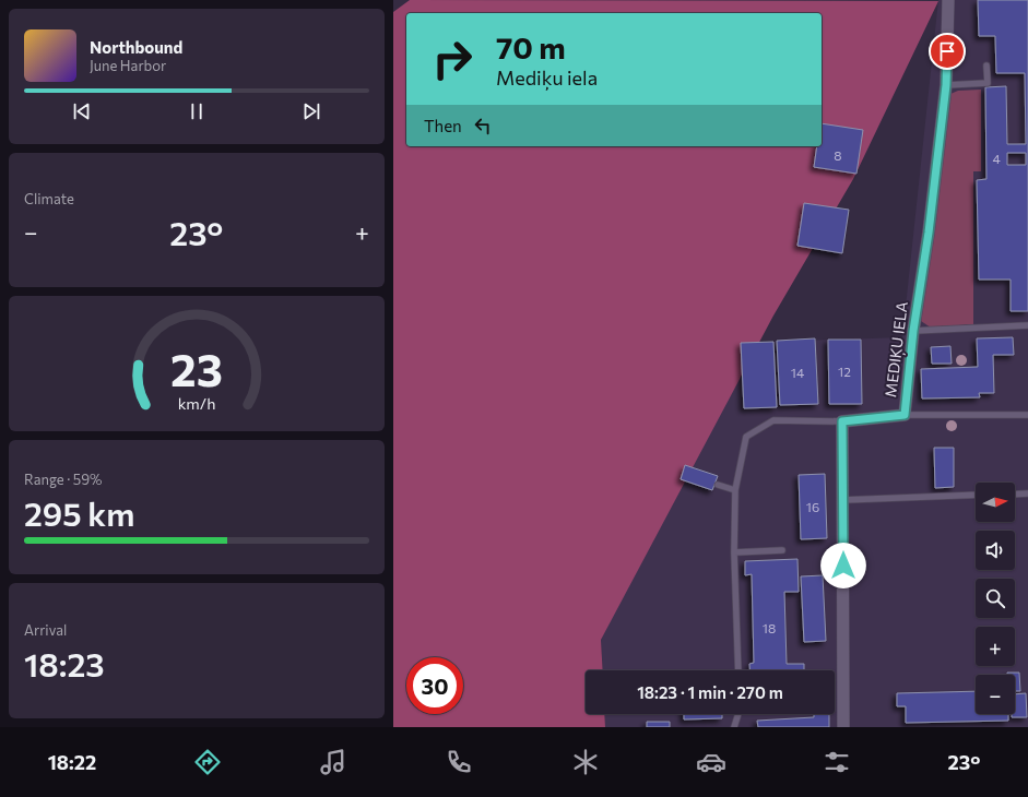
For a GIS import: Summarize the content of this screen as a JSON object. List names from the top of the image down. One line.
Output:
{"streets":{"street":["MEDIĶU IELA"]},"house_numbers":["8","4","12","14","16","18"],"north":"right","page":{"turn":["70 m","Mediķu iela"],"song":["Northbound","June Harbor"],"then":"Then","tile":["Climate",["Range · 59%","295 km"],["Arrival","18:23"]],"heat":["−","23°","+"],"map_buttons":["+","−"],"limit":"30","trip":"18:23 · 1 min · 270 m","tabs":["18:22","23°"],"gauge":["23","km/h"]}}
